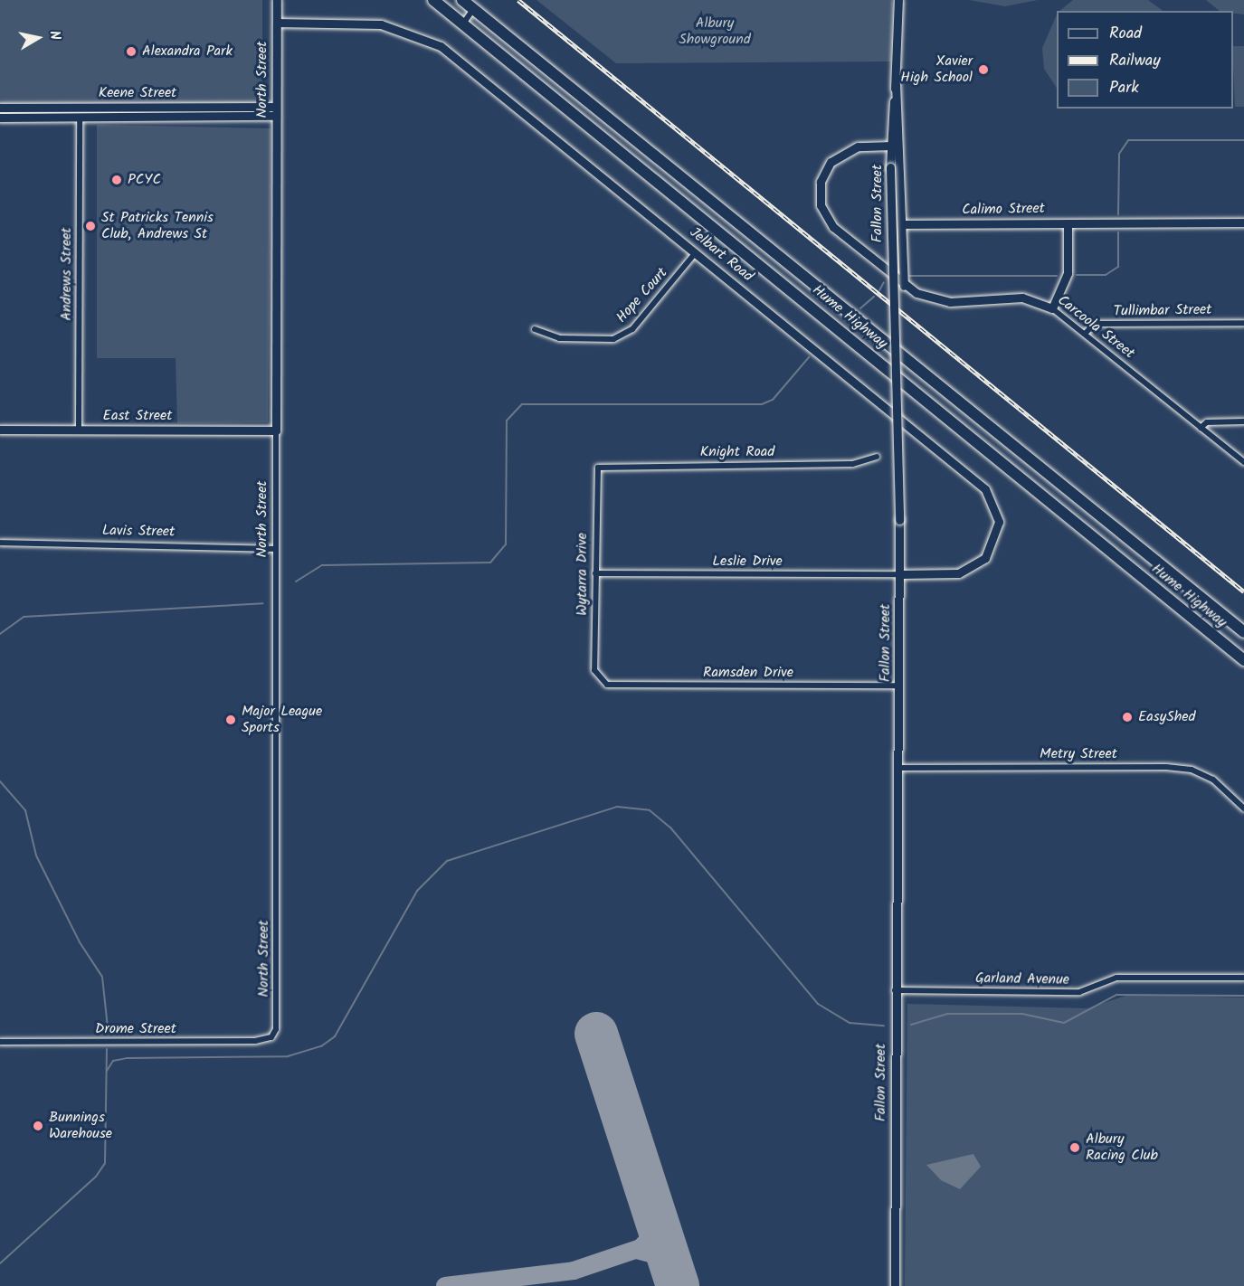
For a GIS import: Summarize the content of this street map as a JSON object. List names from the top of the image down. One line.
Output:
{"streets":{"highway":["Hume Highway"],"street":["North Street","Keene Street","Fallon Street","Calimo Street","Jelbart Road","Andrews Street","Hope Court","Tullimbar Street","Carcoola Street","East Street","Knight Road","Lavis Street","Leslie Drive","Wytarra Drive","Ramsden Drive","Metry Street","Garland Avenue","Drome Street"]},"crossings":[["North Street","Keene Street"],["North Street","Jelbart Road"],["North Street","East Street"],["North Street","Lavis Street"],["North Street","Drome Street"],["Keene Street","Andrews Street"],["Fallon Street","Jelbart Road"],["Fallon Street","Carcoola Street"],["Fallon Street","Leslie Drive"],["Fallon Street","Ramsden Drive"],["Fallon Street","Metry Street"],["Fallon Street","Garland Avenue"],["Jelbart Road","Hope Court"],["Jelbart Road","Leslie Drive"],["Andrews Street","East Street"],["Tullimbar Street","Carcoola Street"],["Knight Road","Wytarra Drive"],["Leslie Drive","Wytarra Drive"],["Wytarra Drive","Ramsden Drive"]],"parks":["Albury Showground"],"places":["Alexandra Park","Xavier High School","PCYC","St Patricks Tennis Club, Andrews St","EasyShed","Major League Sports","Bunnings Warehouse","Albury Racing Club"],"legend":["Road","Railway","Park"],"north":"right"}
